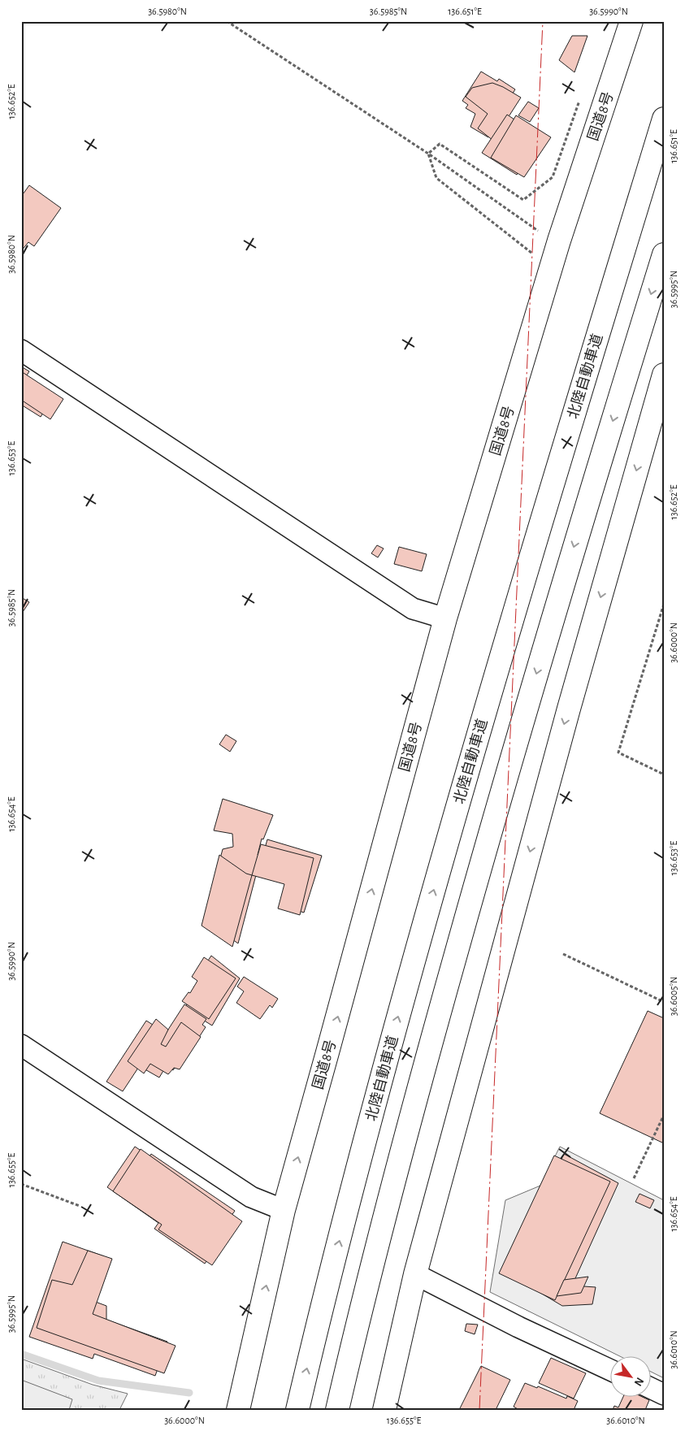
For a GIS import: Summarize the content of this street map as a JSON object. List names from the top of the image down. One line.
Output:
{"streets":{"highway":["国道8号","北陸自動車道"]},"north":"bottom right","coordinates":["36.5980°N","36.5985°N","136.651°E","36.5990°N","136.652°E","36.5995°N","136.653°E","36.6000°N","136.654°E","36.6005°N","136.655°E","36.6010°N"]}
